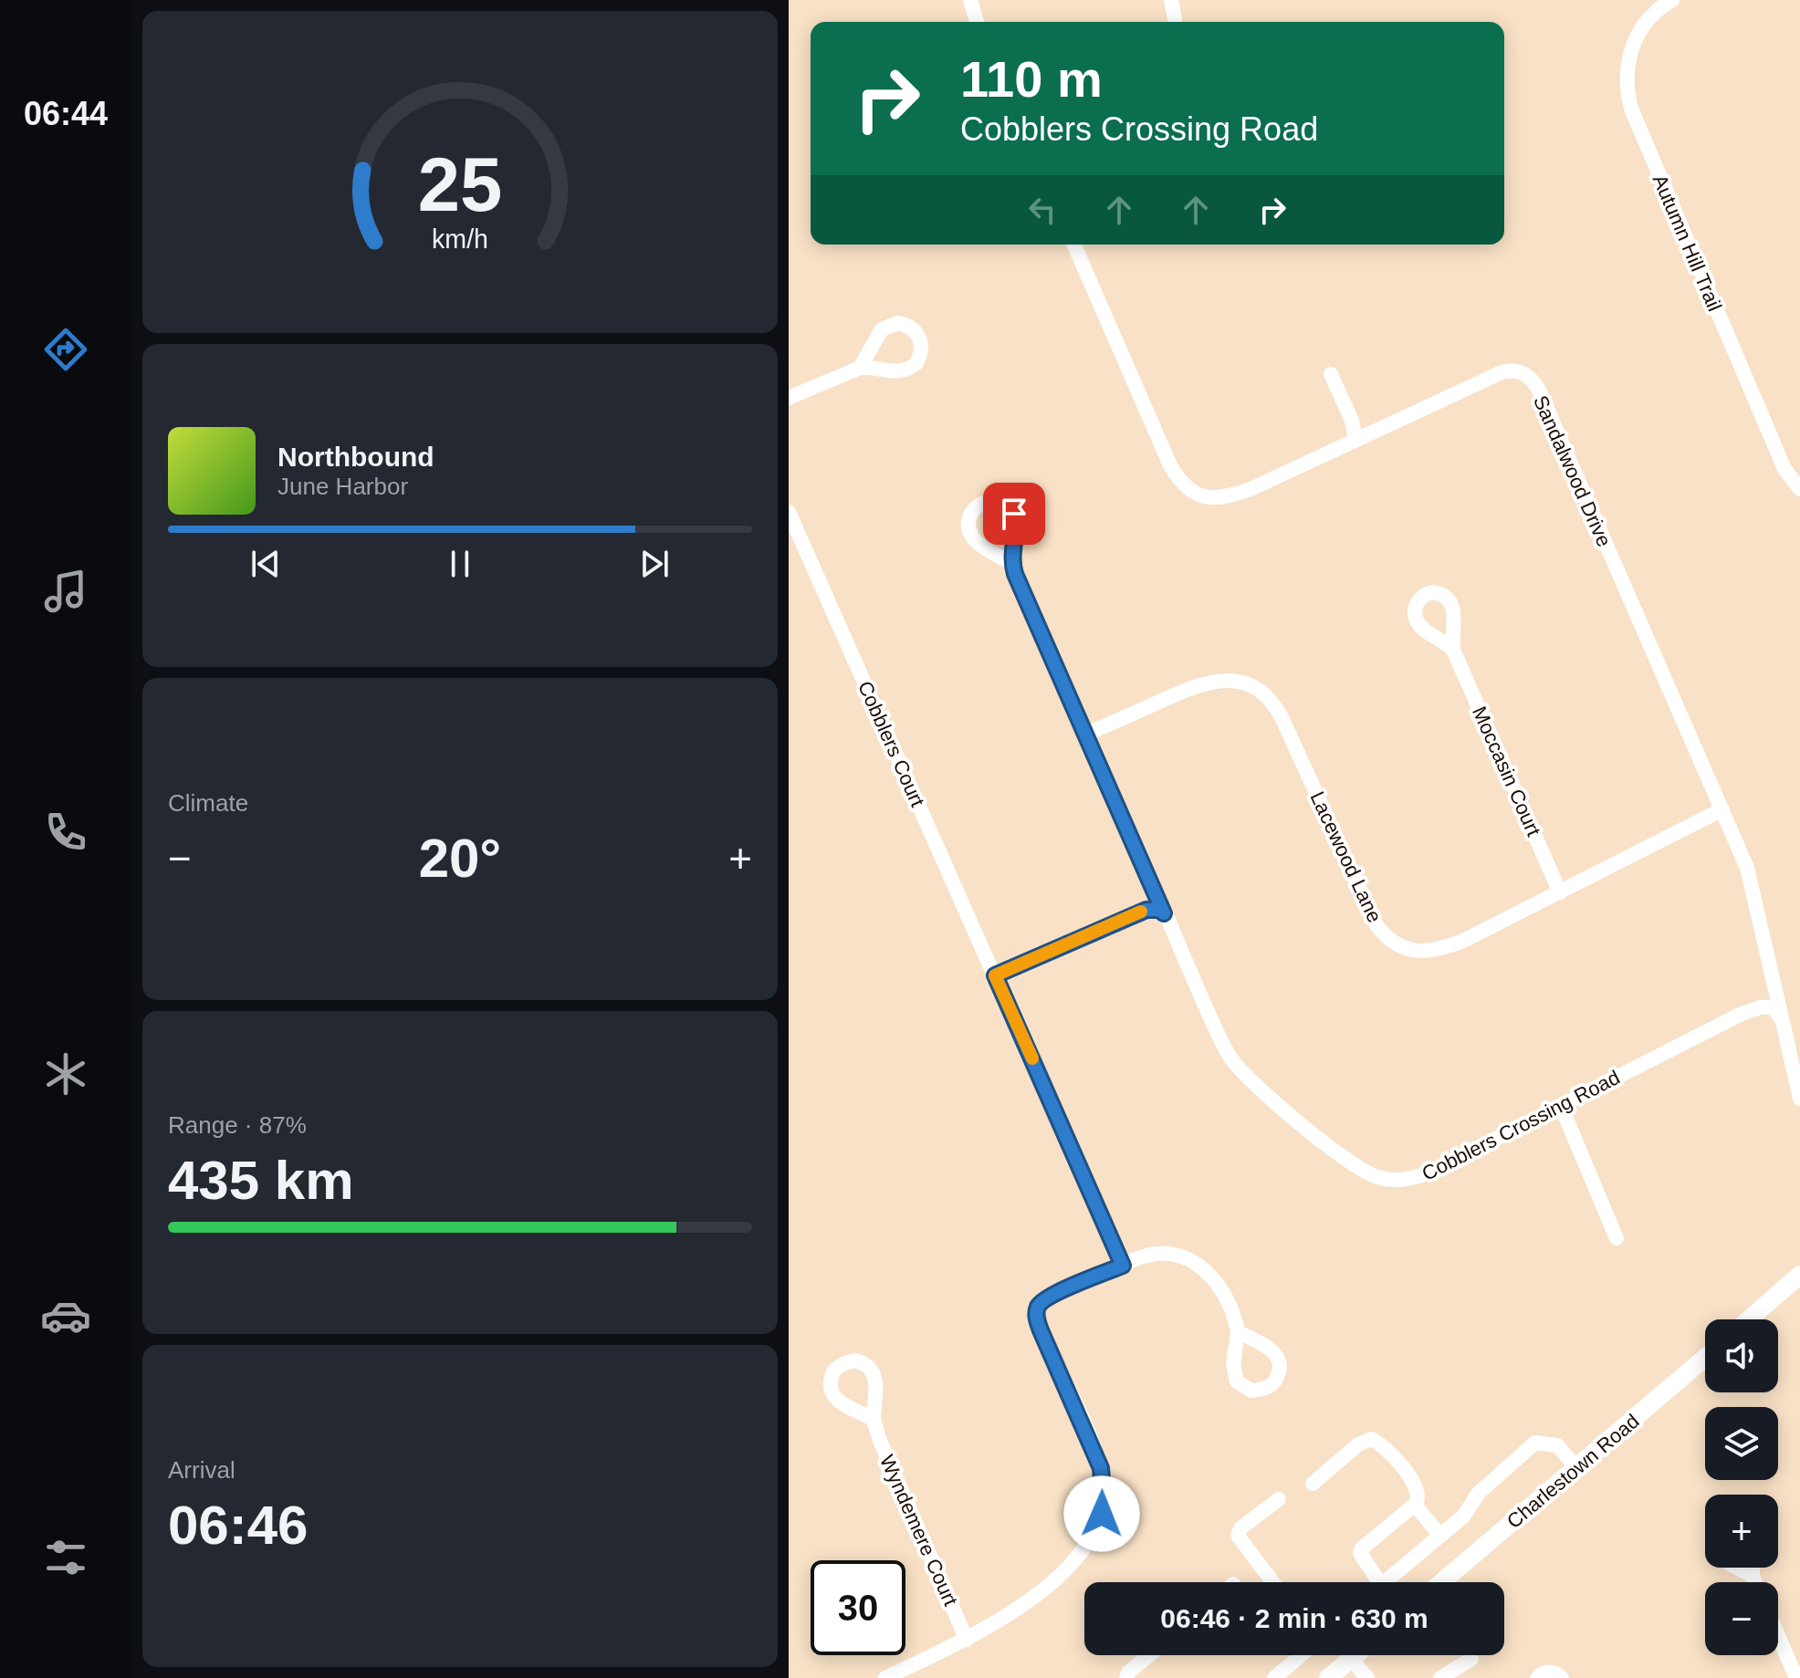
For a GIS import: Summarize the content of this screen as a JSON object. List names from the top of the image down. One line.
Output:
{"streets":{"main road":["Charlestown Road"],"street":["Autumn Hill Trail","Sandalwood Drive","Cobblers Court","Moccasin Court","Lacewood Lane","Cobblers Crossing Road","Wyndemere Court"]},"crossings":[["Sandalwood Drive","Lacewood Lane"],["Sandalwood Drive","Cobblers Crossing Road"],["Moccasin Court","Lacewood Lane"],["Lacewood Lane","Cobblers Crossing Road"]],"page":{"tabs":"06:44","turn":["110 m","Cobblers Crossing Road"],"song":["Northbound","June Harbor"],"tile":["Climate",["Range · 87%","435 km"],["Arrival","06:46"]],"heat":["−","20°","+"],"map_buttons":["+","−"],"limit":"30","trip":"06:46 · 2 min · 630 m","gauge":["25","km/h"]}}
